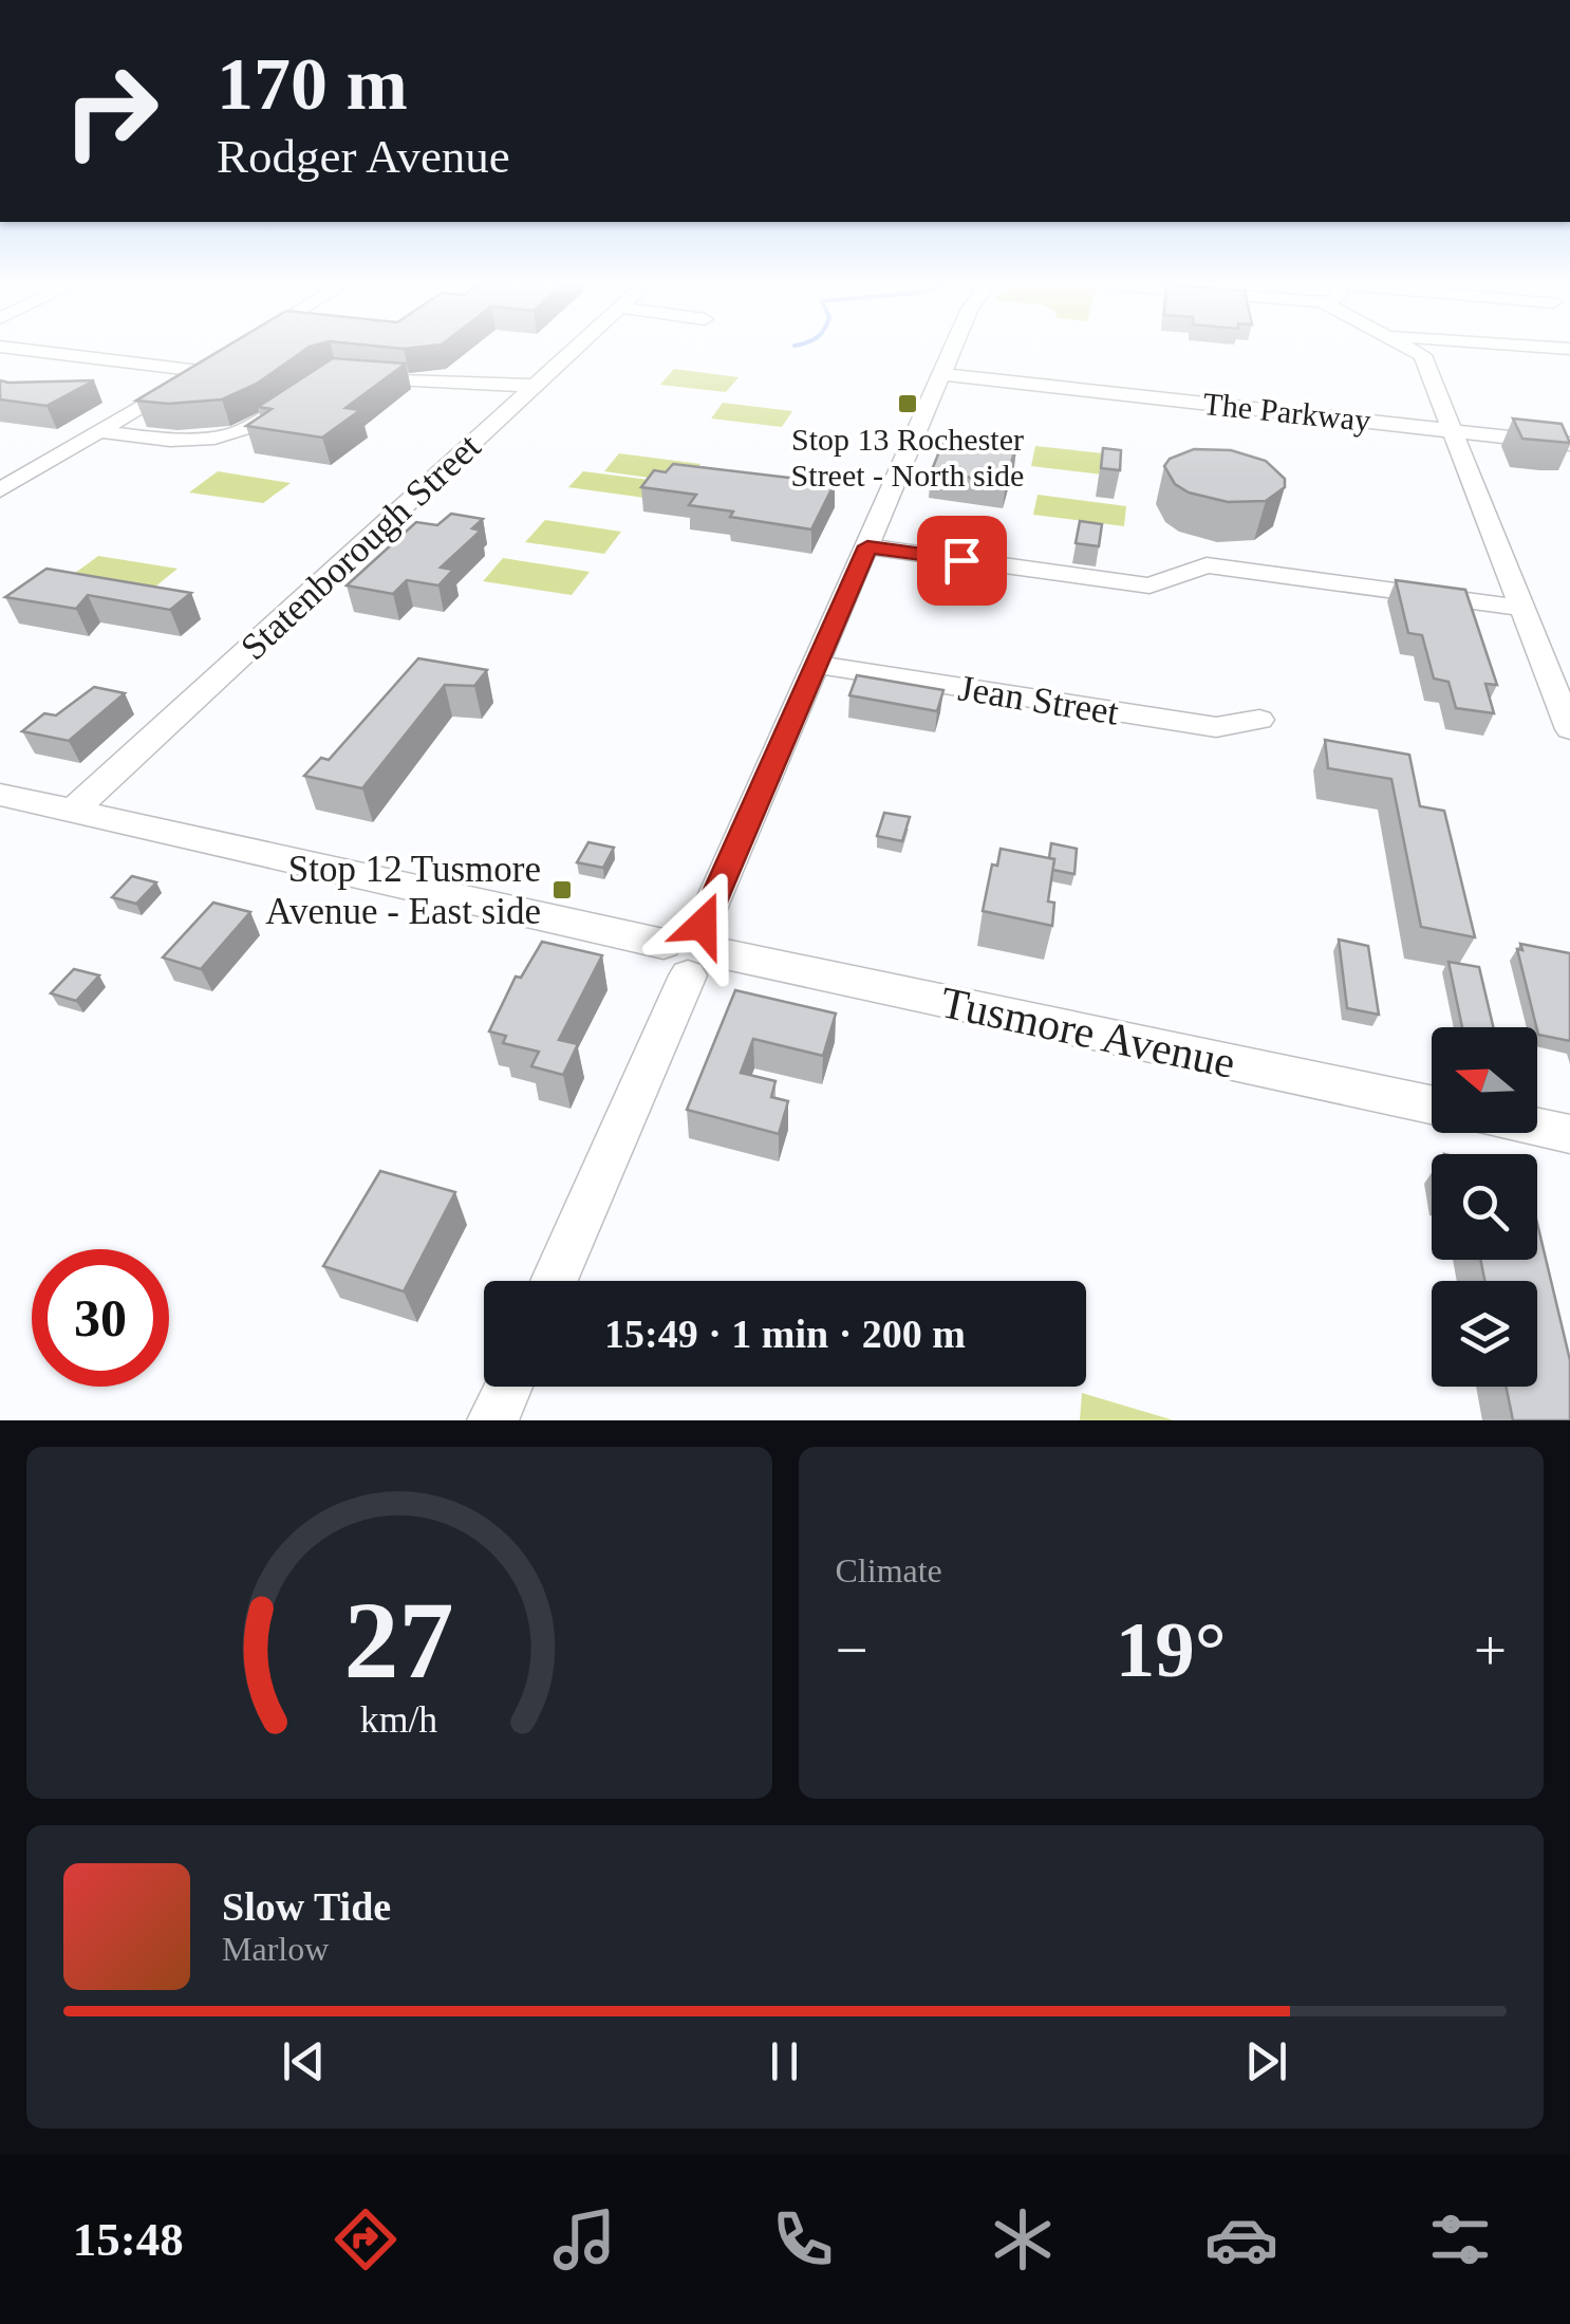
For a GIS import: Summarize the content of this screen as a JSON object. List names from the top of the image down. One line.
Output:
{"streets":{"street":["The Parkway","Statenborough Street","Jean Street","Tusmore Avenue"]},"places":{"transit":["Stop 13 Rochester Street - North side","Stop 12 Tusmore Avenue - East side"]},"north":"left","page":{"turn":["170 m","Rodger Avenue"],"limit":"30","trip":"15:49 · 1 min · 200 m","tile":"Climate","heat":["−","19°","+"],"song":["Slow Tide","Marlow"],"tabs":"15:48","gauge":["27","km/h"]}}
